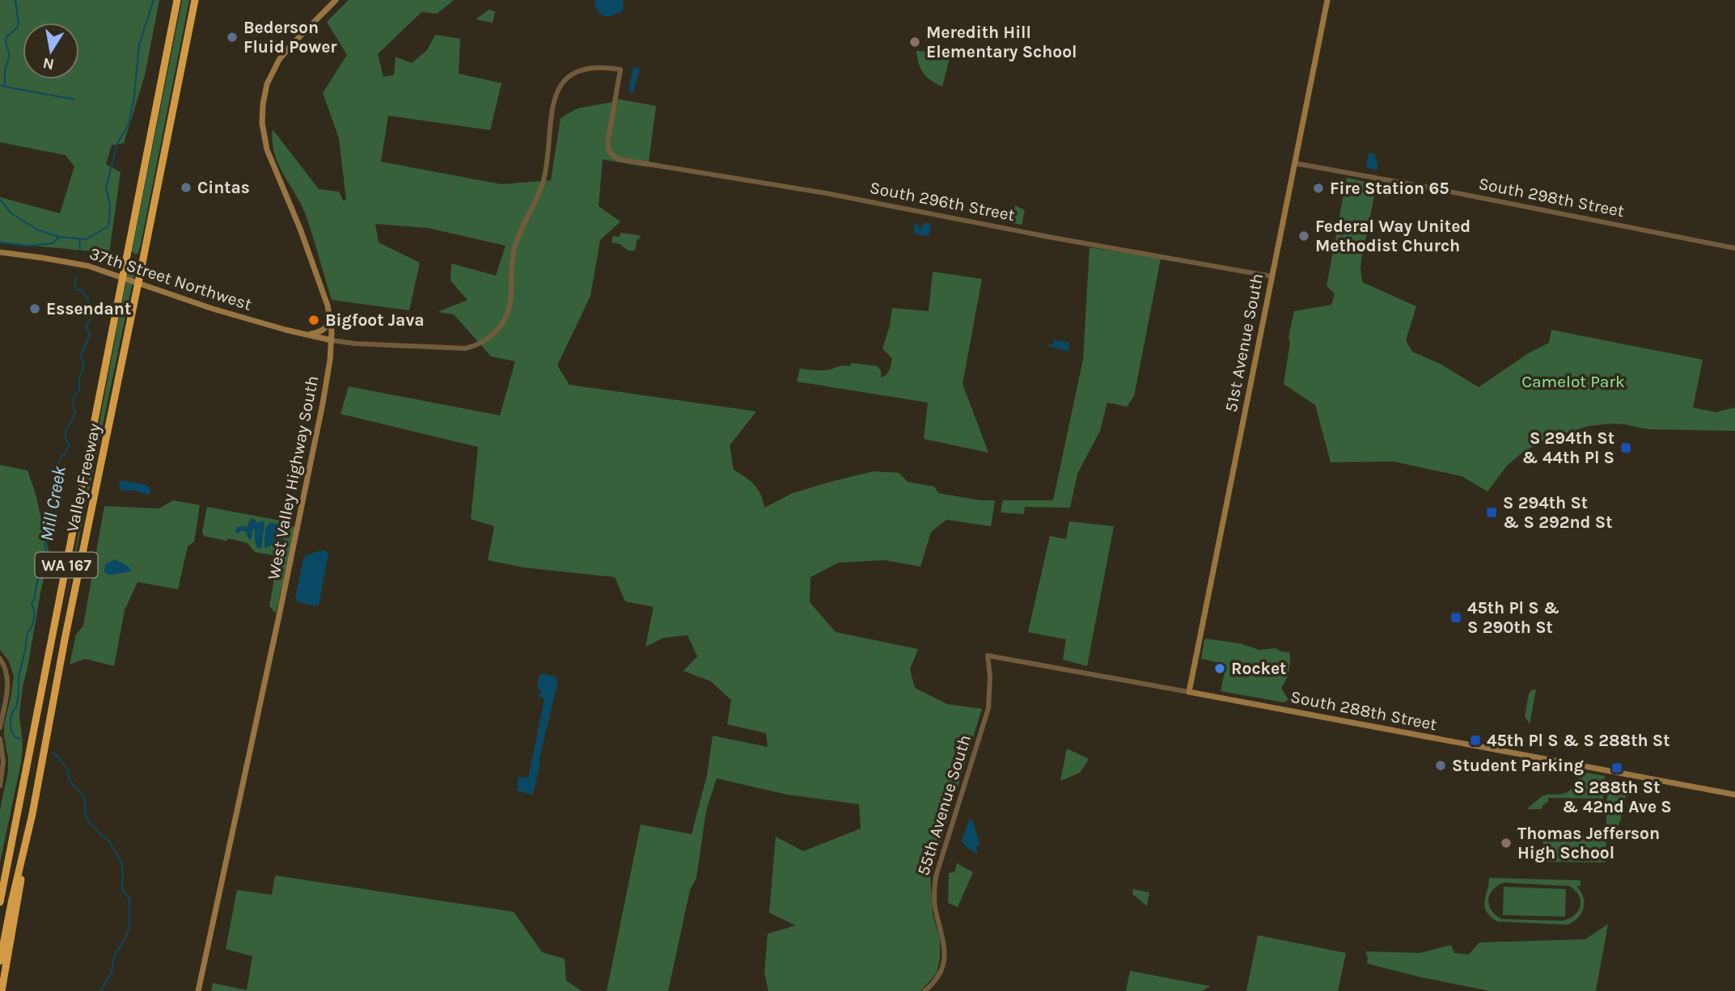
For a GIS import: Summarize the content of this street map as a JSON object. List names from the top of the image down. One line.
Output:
{"streets":{"highway":["Valley Freeway","WA 167"],"main road":["37th Street Northwest","51st Avenue South","West Valley Highway South","South 288th Street"],"street":["South 298th Street","South 296th Street","55th Avenue South"]},"crossings":[["South 298th Street","51st Avenue South"],["South 296th Street","37th Street Northwest"],["South 296th Street","51st Avenue South"],["South 296th Street","West Valley Highway South"],["37th Street Northwest","West Valley Highway South"],["51st Avenue South","South 288th Street"],["South 288th Street","55th Avenue South"]],"water":["Mill Creek"],"parks":["Camelot Park"],"places":{"other":["Bederson Fluid Power","Meredith Hill Elementary School","Cintas","Fire Station 65","Federal Way United Methodist Church","Essendant","Bigfoot Java","Rocket","Student Parking","Thomas Jefferson High School"],"transit":["S 294th St & 44th Pl S","S 294th St & S 292nd St","45th Pl S & S 290th St","45th Pl S & S 288th St","S 288th St & 42nd Ave S"]},"north":"bottom"}
